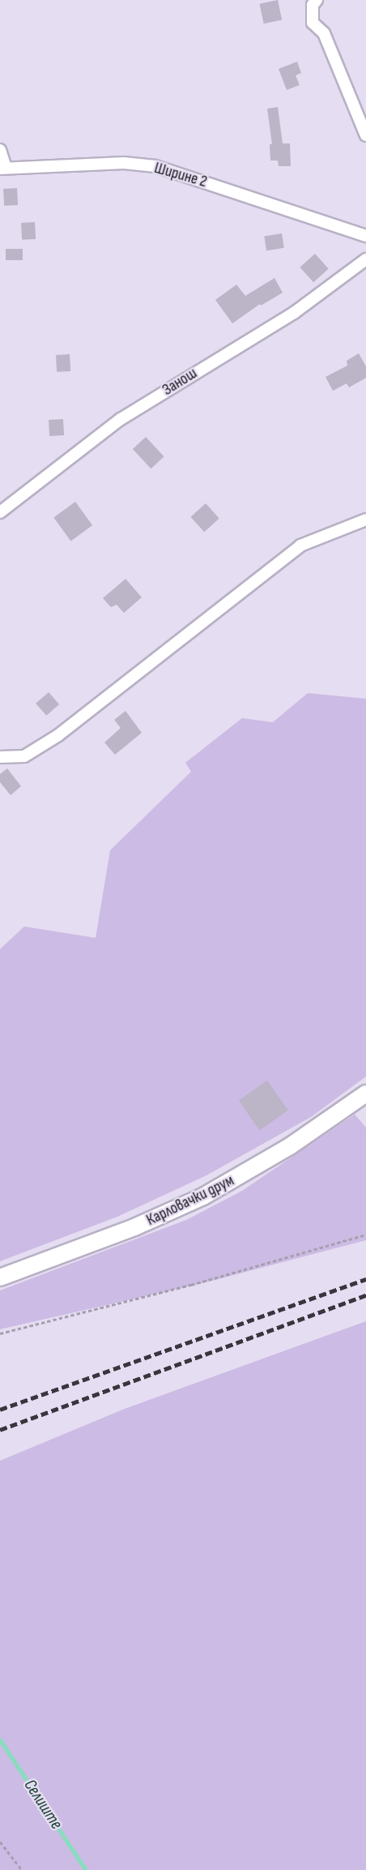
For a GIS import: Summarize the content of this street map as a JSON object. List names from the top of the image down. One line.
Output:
{"streets":{"main road":["Карловачки друм"],"street":["Ширине 2","Занош"]},"water":["Селиште"]}
